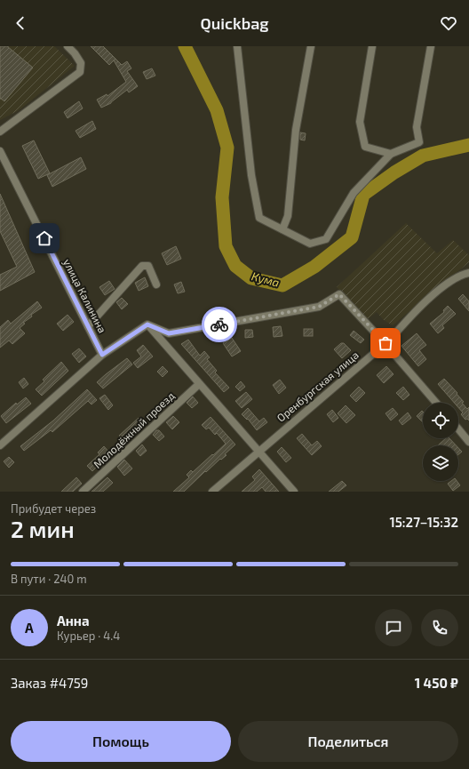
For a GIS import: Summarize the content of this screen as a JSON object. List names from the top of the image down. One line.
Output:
{"streets":{"street":["улица Калинина","Оренбургская улица","Молодёжный проезд"]},"water":["Кума"],"page":{"header":"Quickbag","heading":["2 мин","Прибудет через","15:27–15:32"],"panel":["Анна","Курьер · 4.4","Заказ #4759","1 450 ₽"],"bar":"В пути · 240 m","round":"А","buttons":["Помощь","Поделиться"]}}
